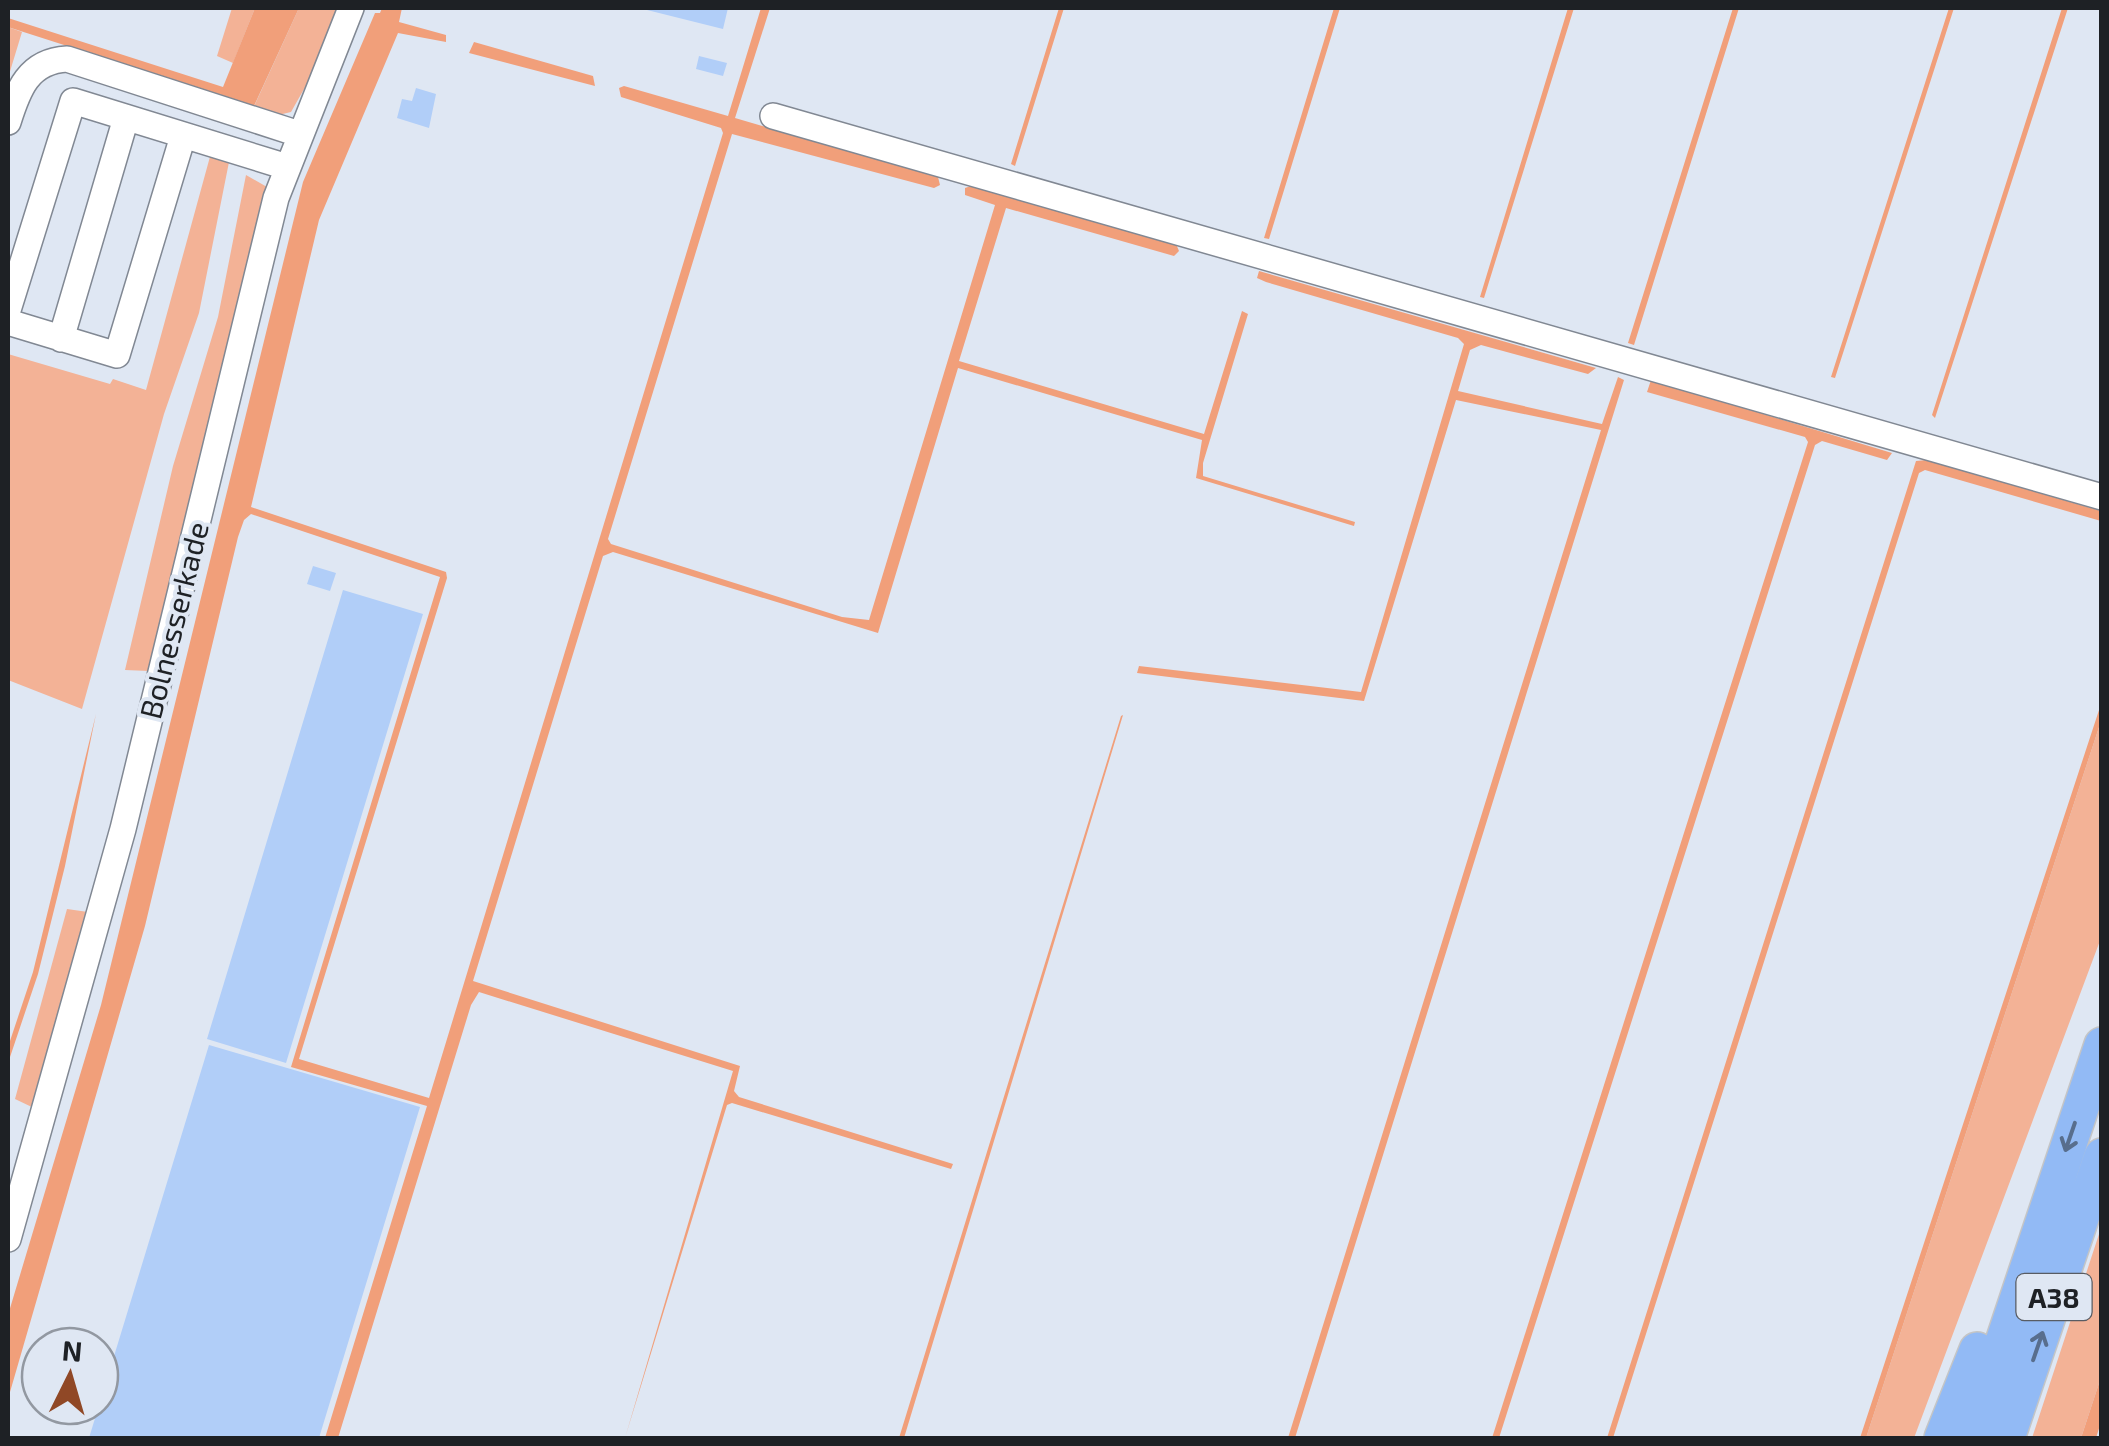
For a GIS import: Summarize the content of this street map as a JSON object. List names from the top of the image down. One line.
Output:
{"streets":{"highway":["A38"],"street":["Bolnesserkade"]},"north":"top"}
